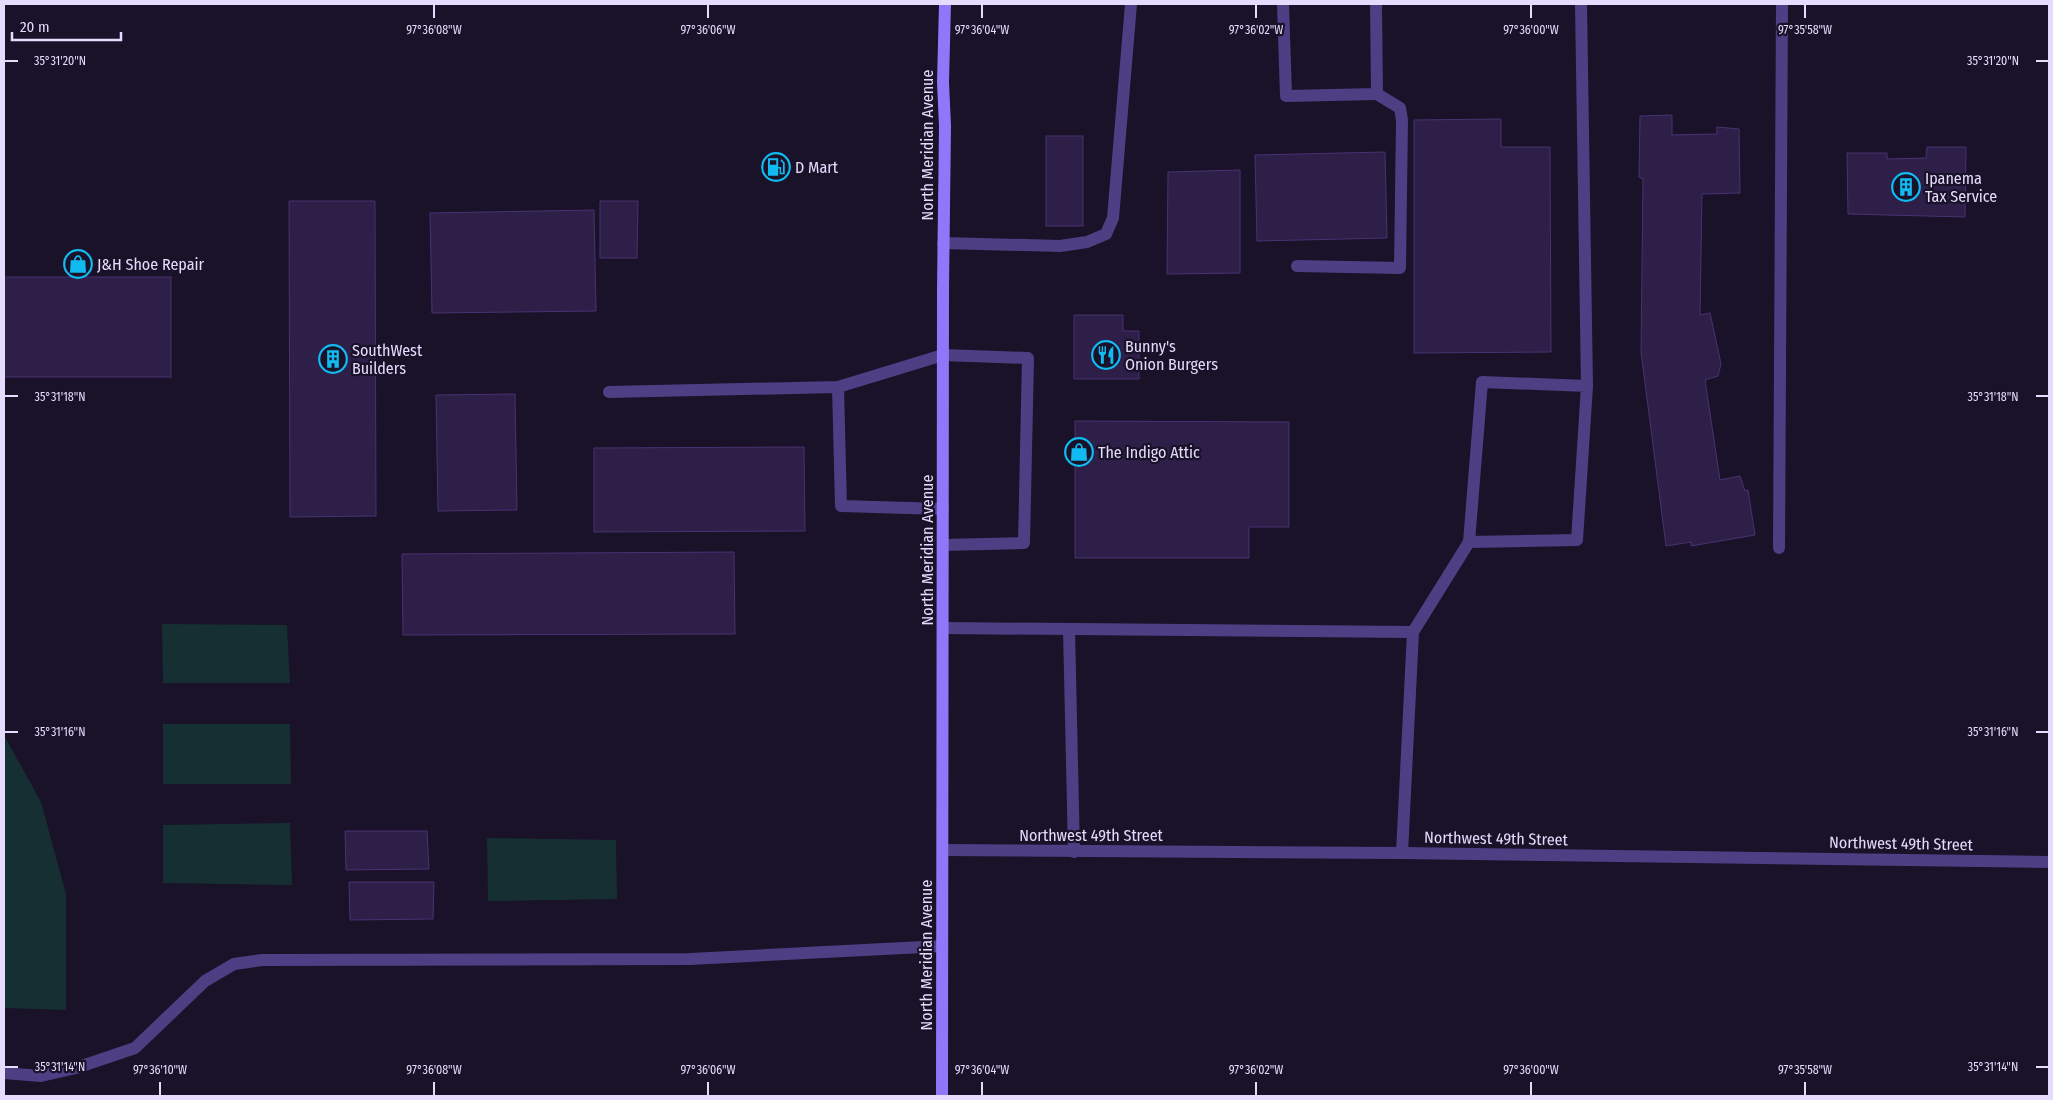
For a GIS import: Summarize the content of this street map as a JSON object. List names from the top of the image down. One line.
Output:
{"streets":{"main road":["North Meridian Avenue"],"street":["Northwest 49th Street"]},"crossings":[["North Meridian Avenue","Northwest 49th Street"]],"places":{"fuel station":["D Mart"],"building":["Ipanema Tax Service","SouthWest Builders"],"shop":["J&H Shoe Repair","The Indigo Attic"],"restaurant":["Bunny's Onion Burgers"]},"scale_bar":"20 m","coordinates":["97°36'08\"W","97°36'06\"W","97°36'04\"W","97°36'02\"W","97°36'00\"W","97°35'58\"W","35°31'20\"N","35°31'18\"N","35°31'16\"N","35°31'14\"N","97°36'10\"W"]}
